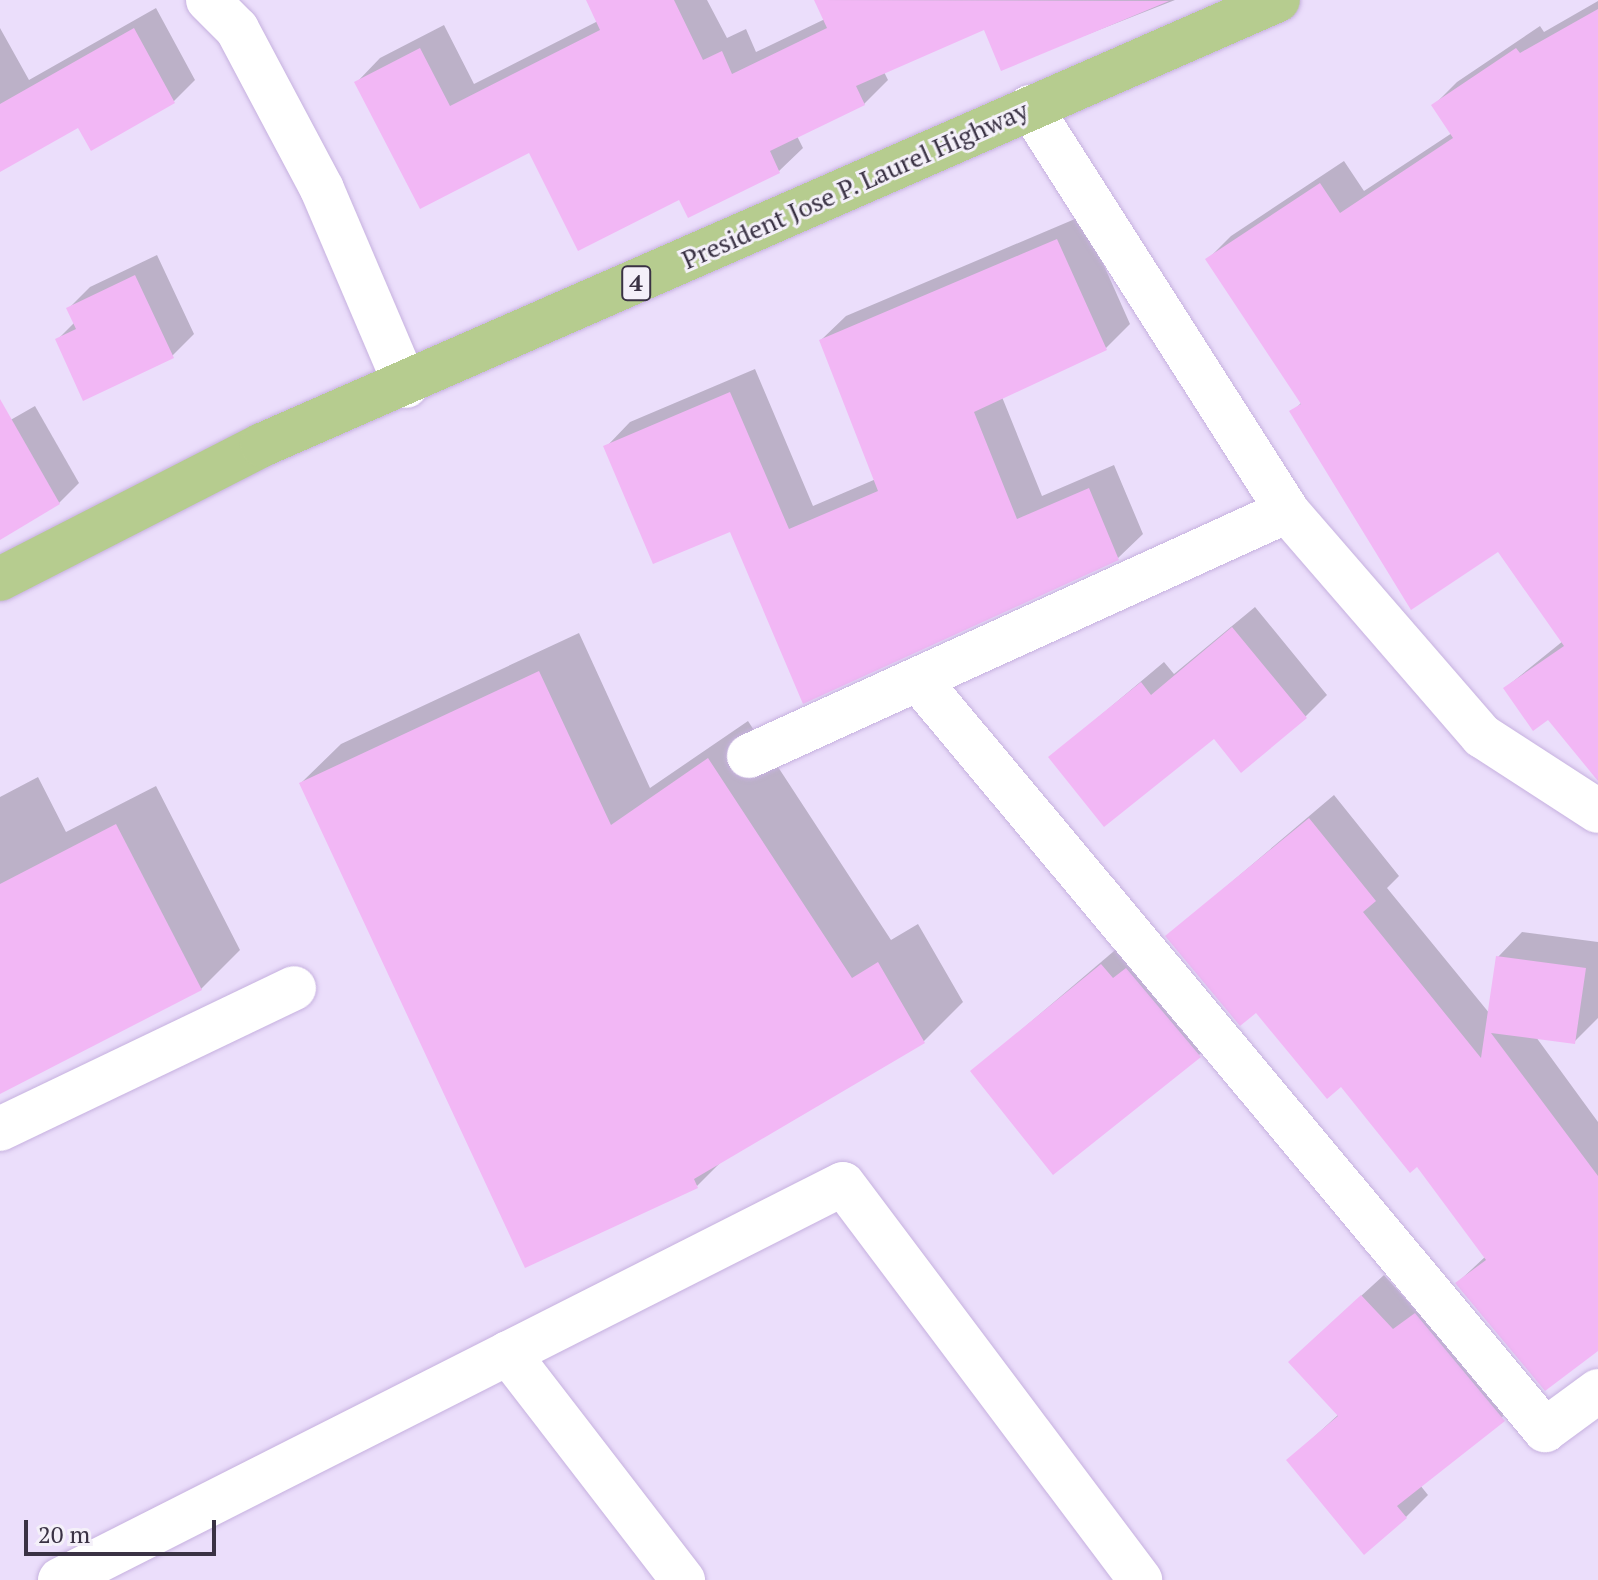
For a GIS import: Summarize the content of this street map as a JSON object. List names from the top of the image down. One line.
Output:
{"streets":{"highway":["President Jose P. Laurel Highway","4"]},"scale_bar":"20 m"}
